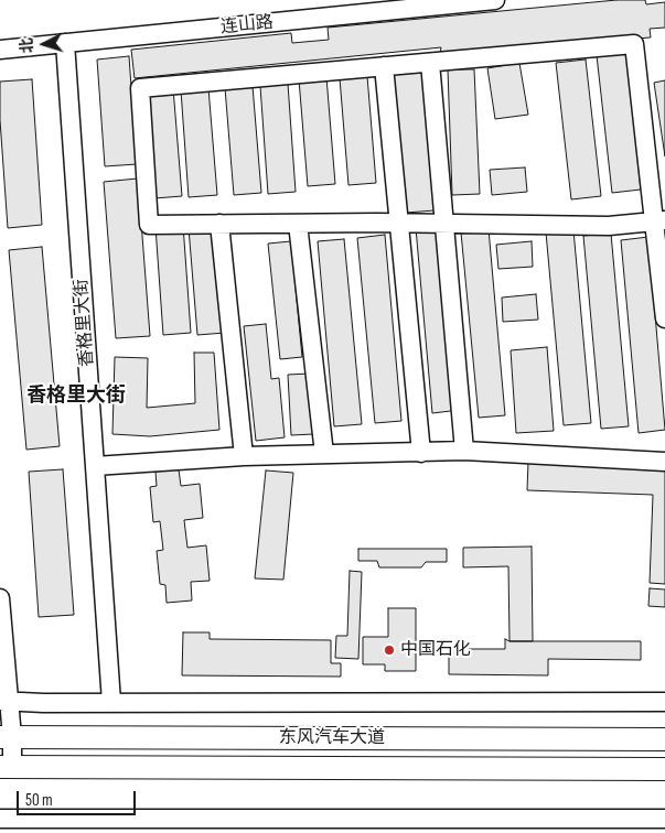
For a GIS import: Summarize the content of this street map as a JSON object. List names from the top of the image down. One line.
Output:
{"streets":{"main road":["东风汽车大道"],"street":["连山路","香格里大街"]},"crossings":[["连山路","香格里大街"]],"districts":["香格里大街"],"places":["中国石化"],"scale_bar":"50 m","north":"left"}
